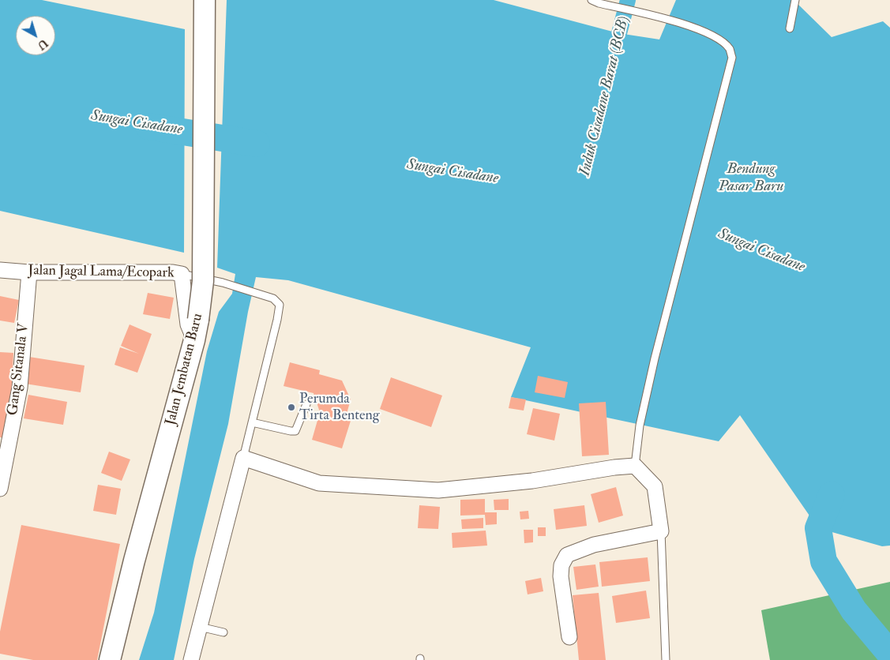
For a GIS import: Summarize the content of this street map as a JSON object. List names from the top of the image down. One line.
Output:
{"streets":{"street":["Jalan Jagal Lama/Ecopark","Gang Sitanala V","Jalan Jembatan Baru"]},"crossings":[["Jalan Jagal Lama/Ecopark","Gang Sitanala V"],["Jalan Jagal Lama/Ecopark","Jalan Jembatan Baru"]],"water":["Induk Cisadane Barat (BCB)","Sungai Cisadane","Bendung Pasar Baru"],"places":["Perumda Tirta Benteng"],"north":"bottom right"}
